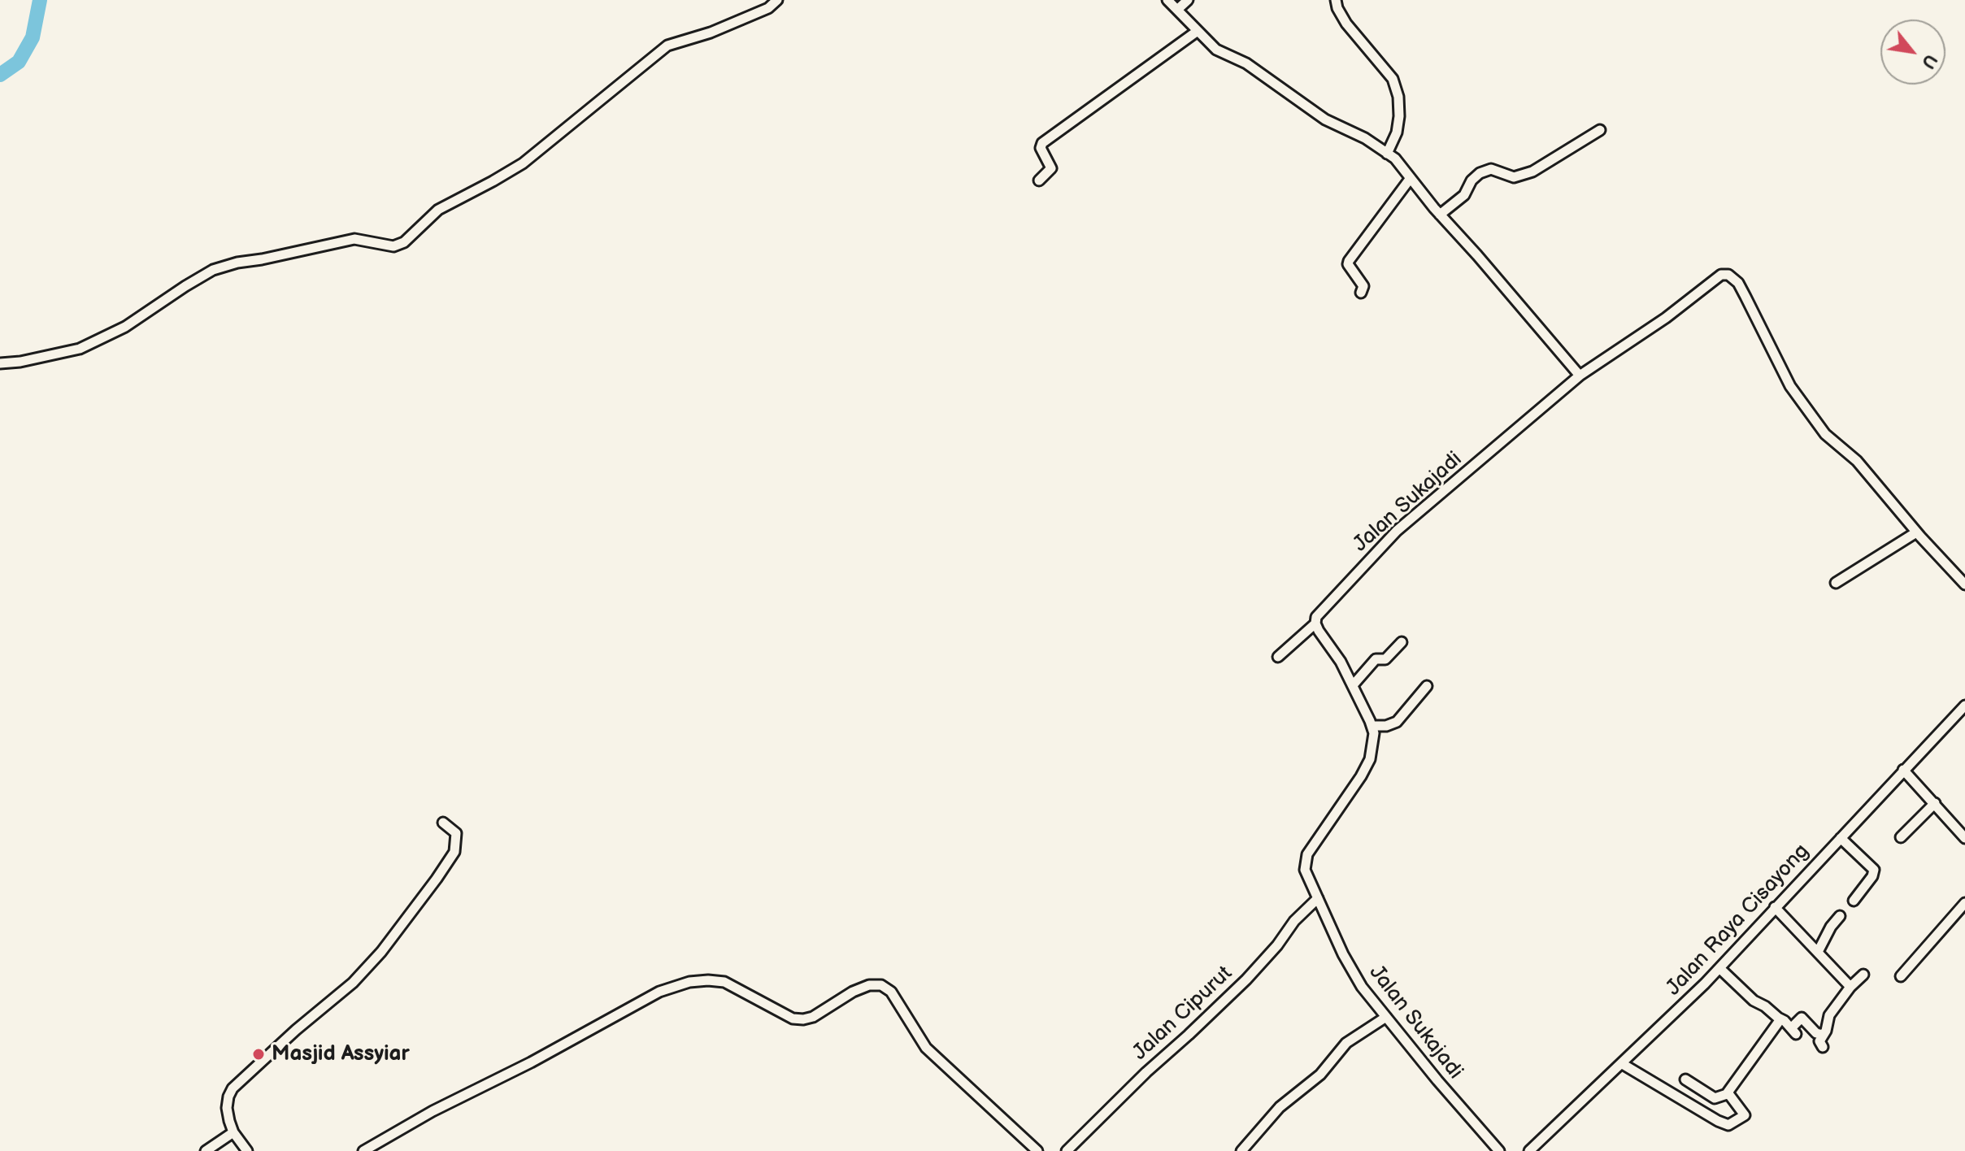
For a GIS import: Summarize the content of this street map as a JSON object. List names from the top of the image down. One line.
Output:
{"streets":{"street":["Jalan Sukajadi","Jalan Raya Cisayong","Jalan Cipurut"]},"crossings":[["Jalan Sukajadi","Jalan Cipurut"]],"places":["Masjid Assyiar"],"north":"bottom right"}
